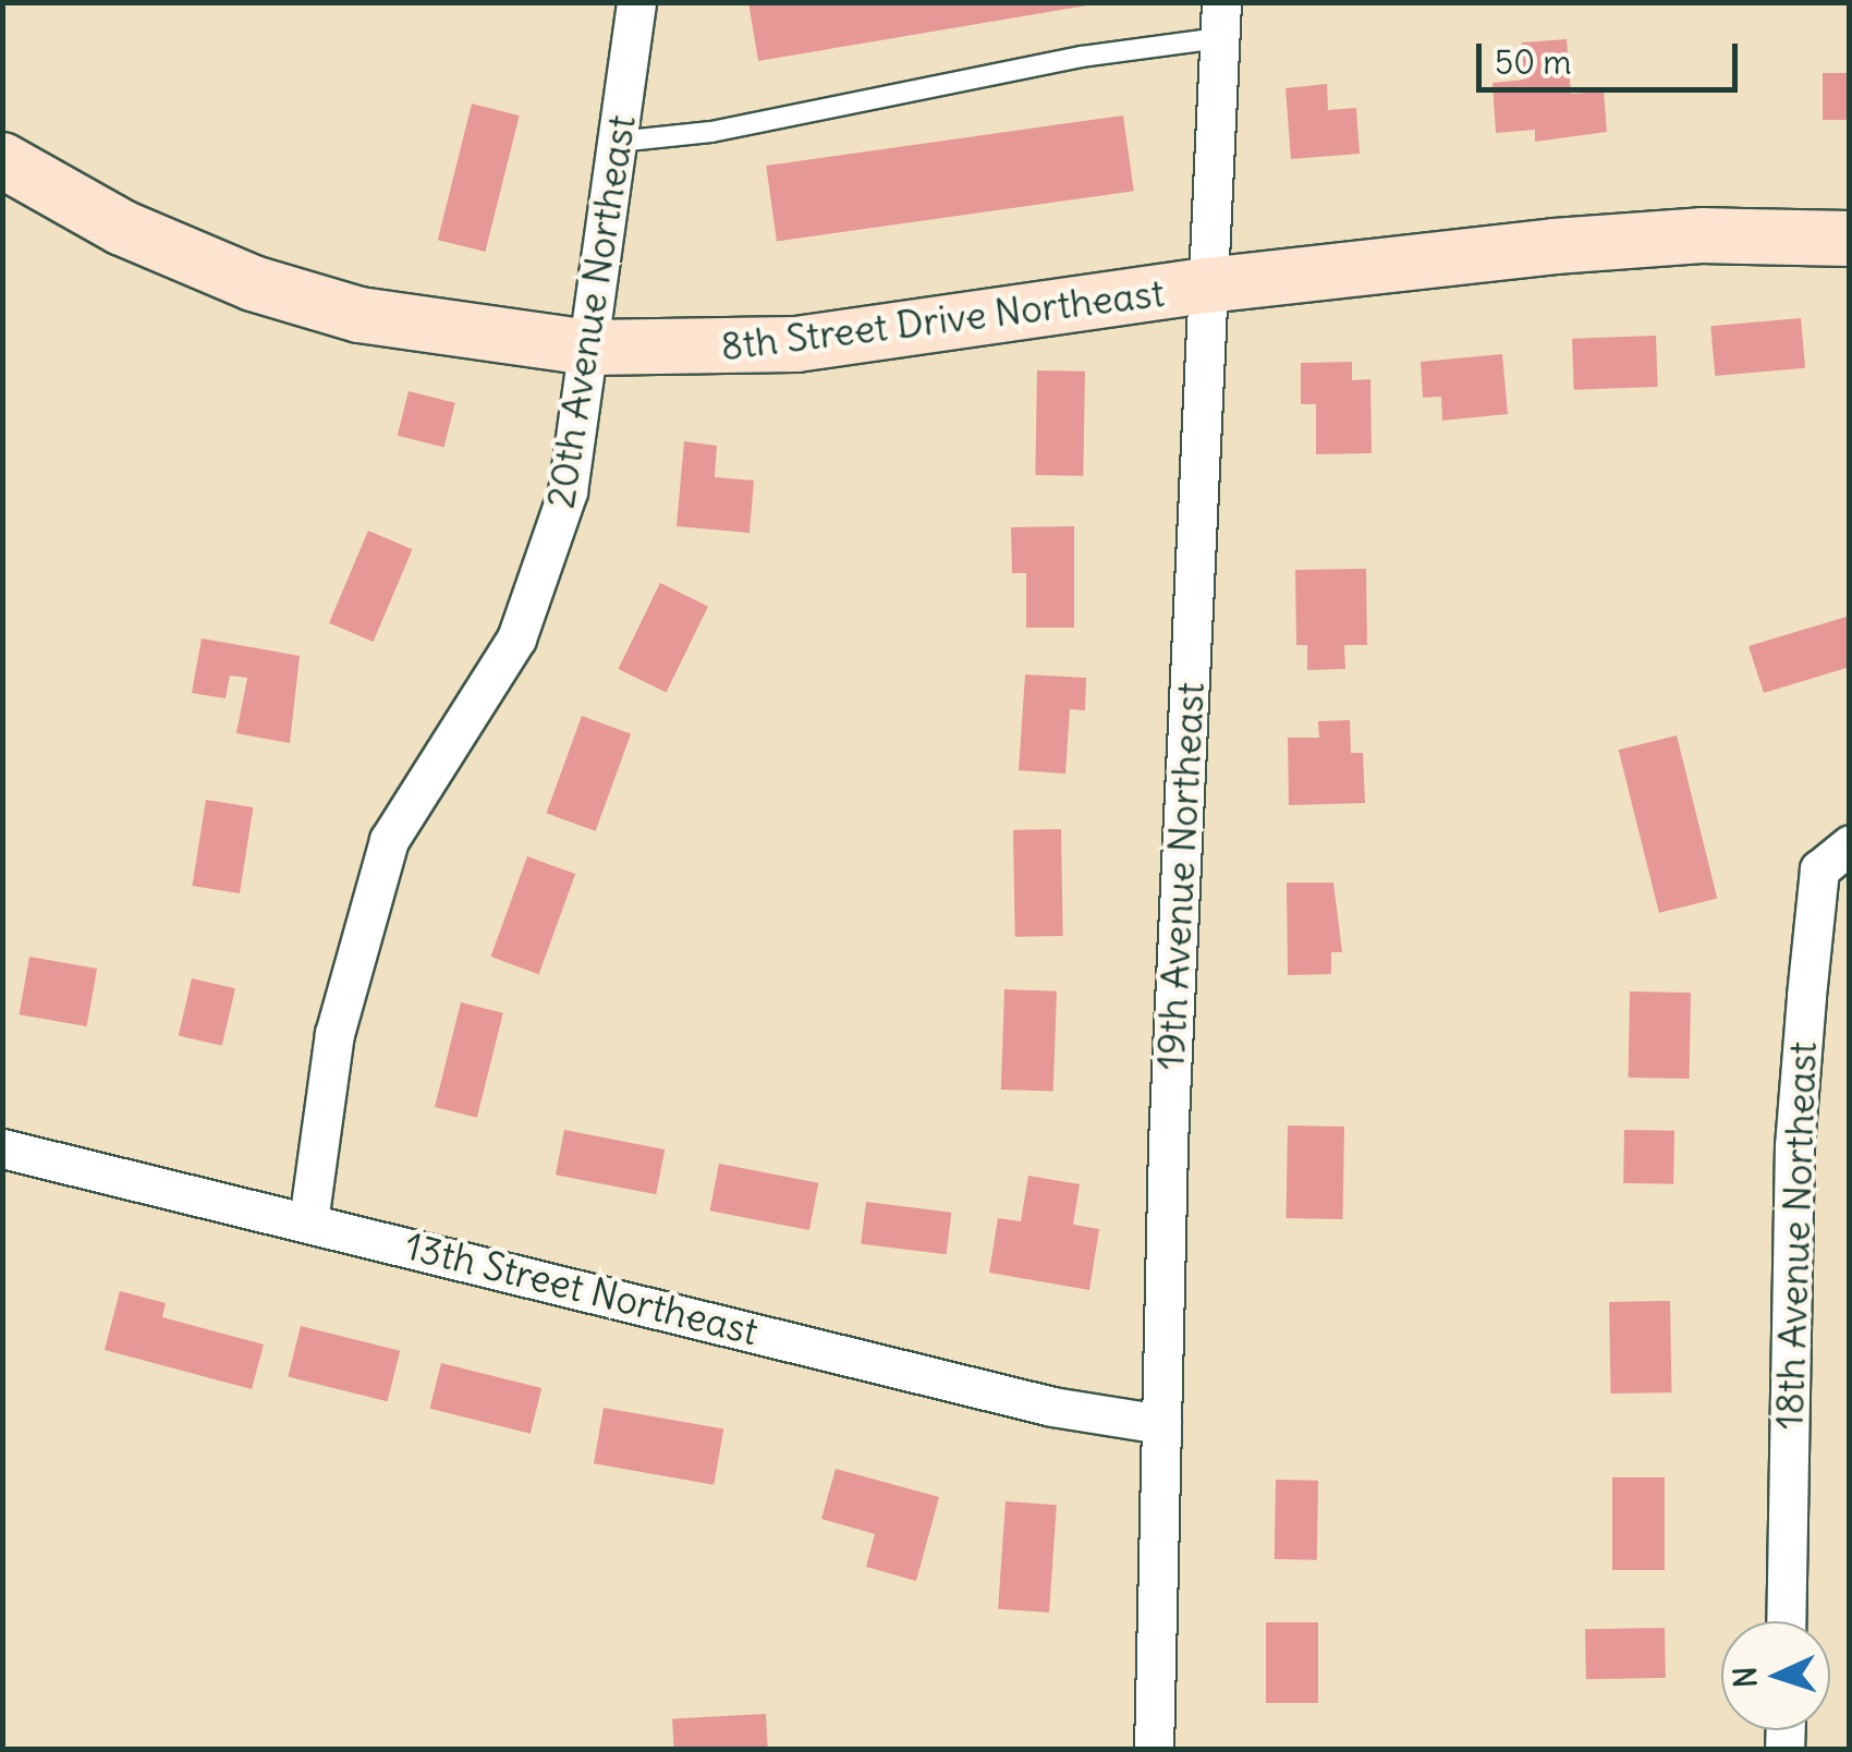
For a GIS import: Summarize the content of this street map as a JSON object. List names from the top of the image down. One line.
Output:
{"streets":{"main road":["8th Street Drive Northeast"],"street":["20th Avenue Northeast","19th Avenue Northeast","18th Avenue Northeast","13th Street Northeast"]},"crossings":[["20th Avenue Northeast","8th Street Drive Northeast"],["20th Avenue Northeast","13th Street Northeast"],["8th Street Drive Northeast","19th Avenue Northeast"],["19th Avenue Northeast","13th Street Northeast"]],"scale_bar":"50 m","north":"left"}
